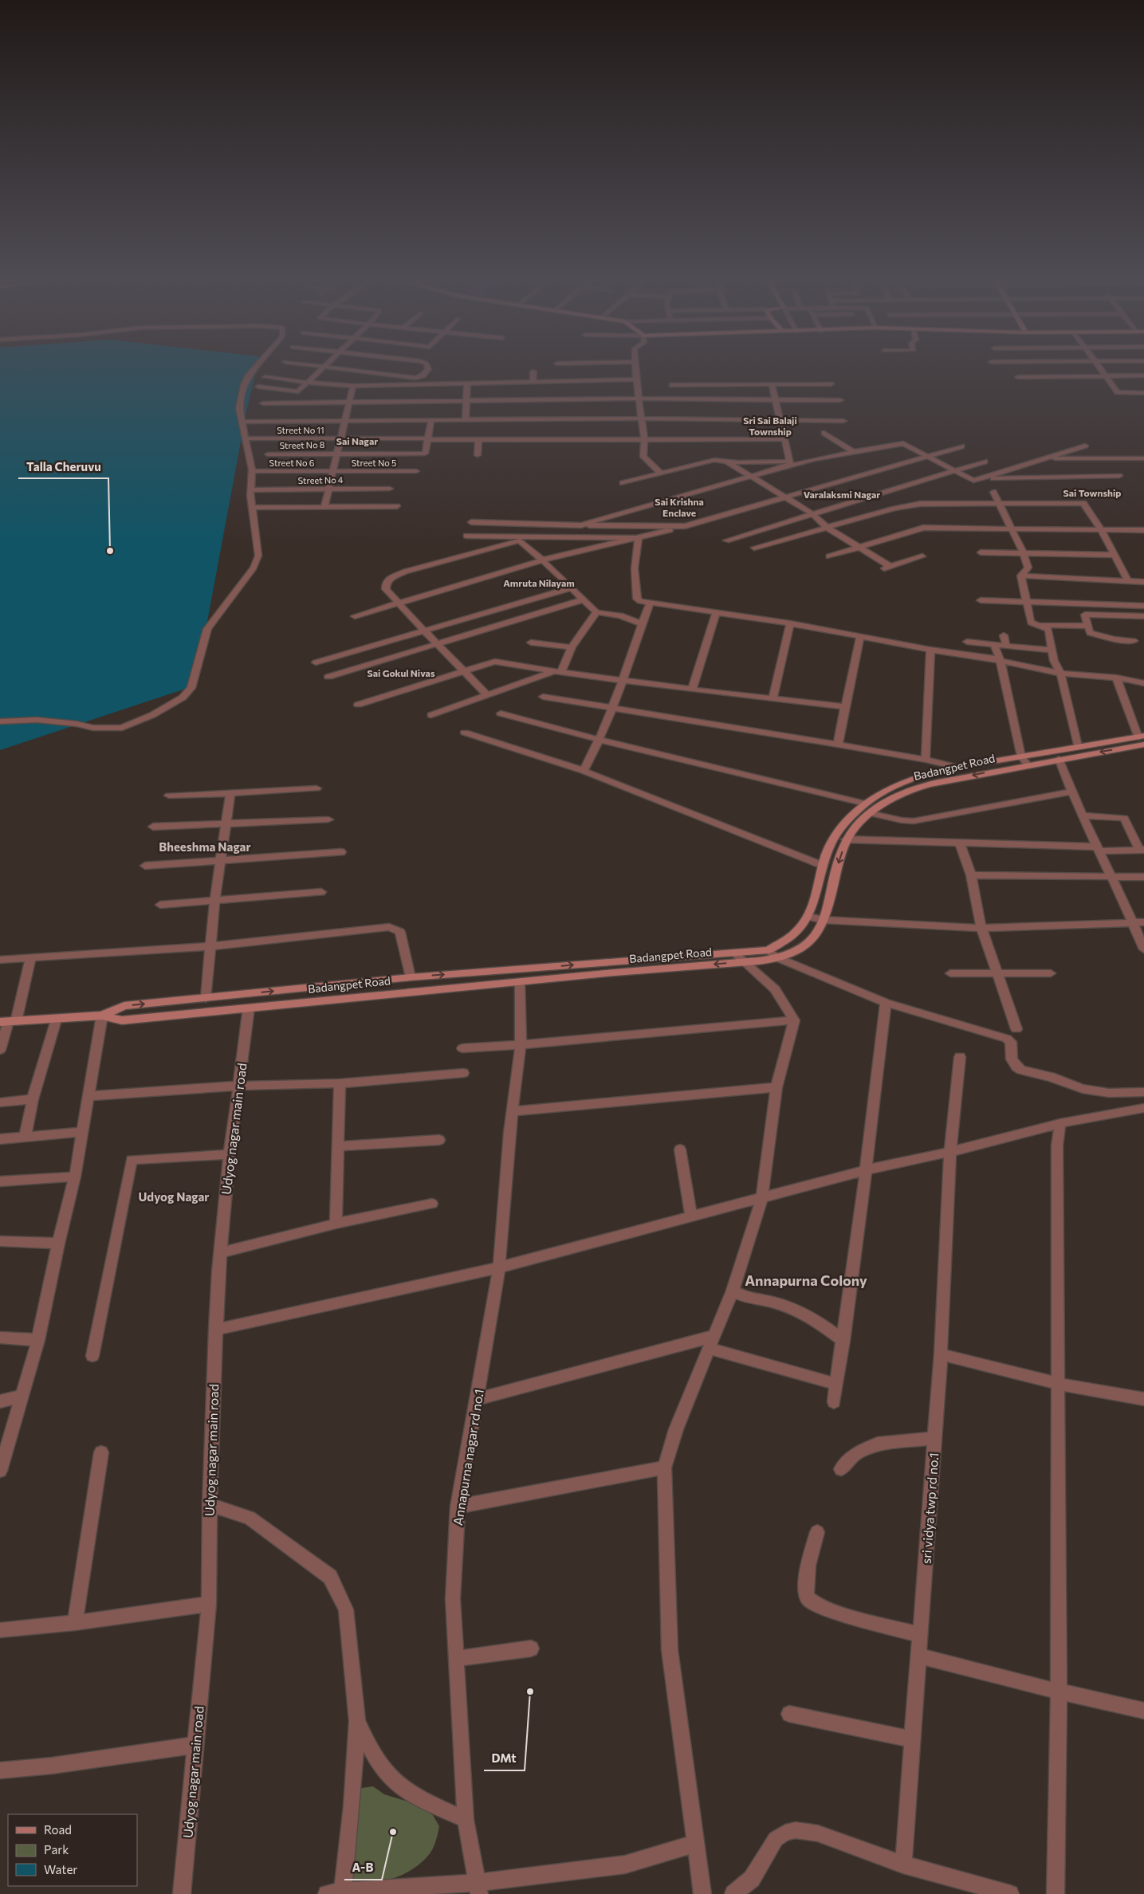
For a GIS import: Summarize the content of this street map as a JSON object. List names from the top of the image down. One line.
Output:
{"streets":{"main road":["Badangpet Road"],"street":["Street No 11","Street No 8","Street No 6","Street No 5","Street No 4","Udyog nagar main road","Annapurna nagar rd no.1","sri vidya twp rd no.1"]},"crossings":[["Street No 11","Street No 8"],["Street No 6","Street No 5"],["Badangpet Road","Udyog nagar main road"],["Badangpet Road","Annapurna nagar rd no.1"]],"districts":["Sri Sai Balaji Township","Sai Nagar","Sai Township","Varalaksmi Nagar","Sai Krishna Enclave","Amruta Nilayam","Sai Gokul Nivas","Bheeshma Nagar","Udyog Nagar","Annapurna Colony"],"places":["Talla Cheruvu","DMt","A-B"],"legend":["Road","Park","Water"]}
